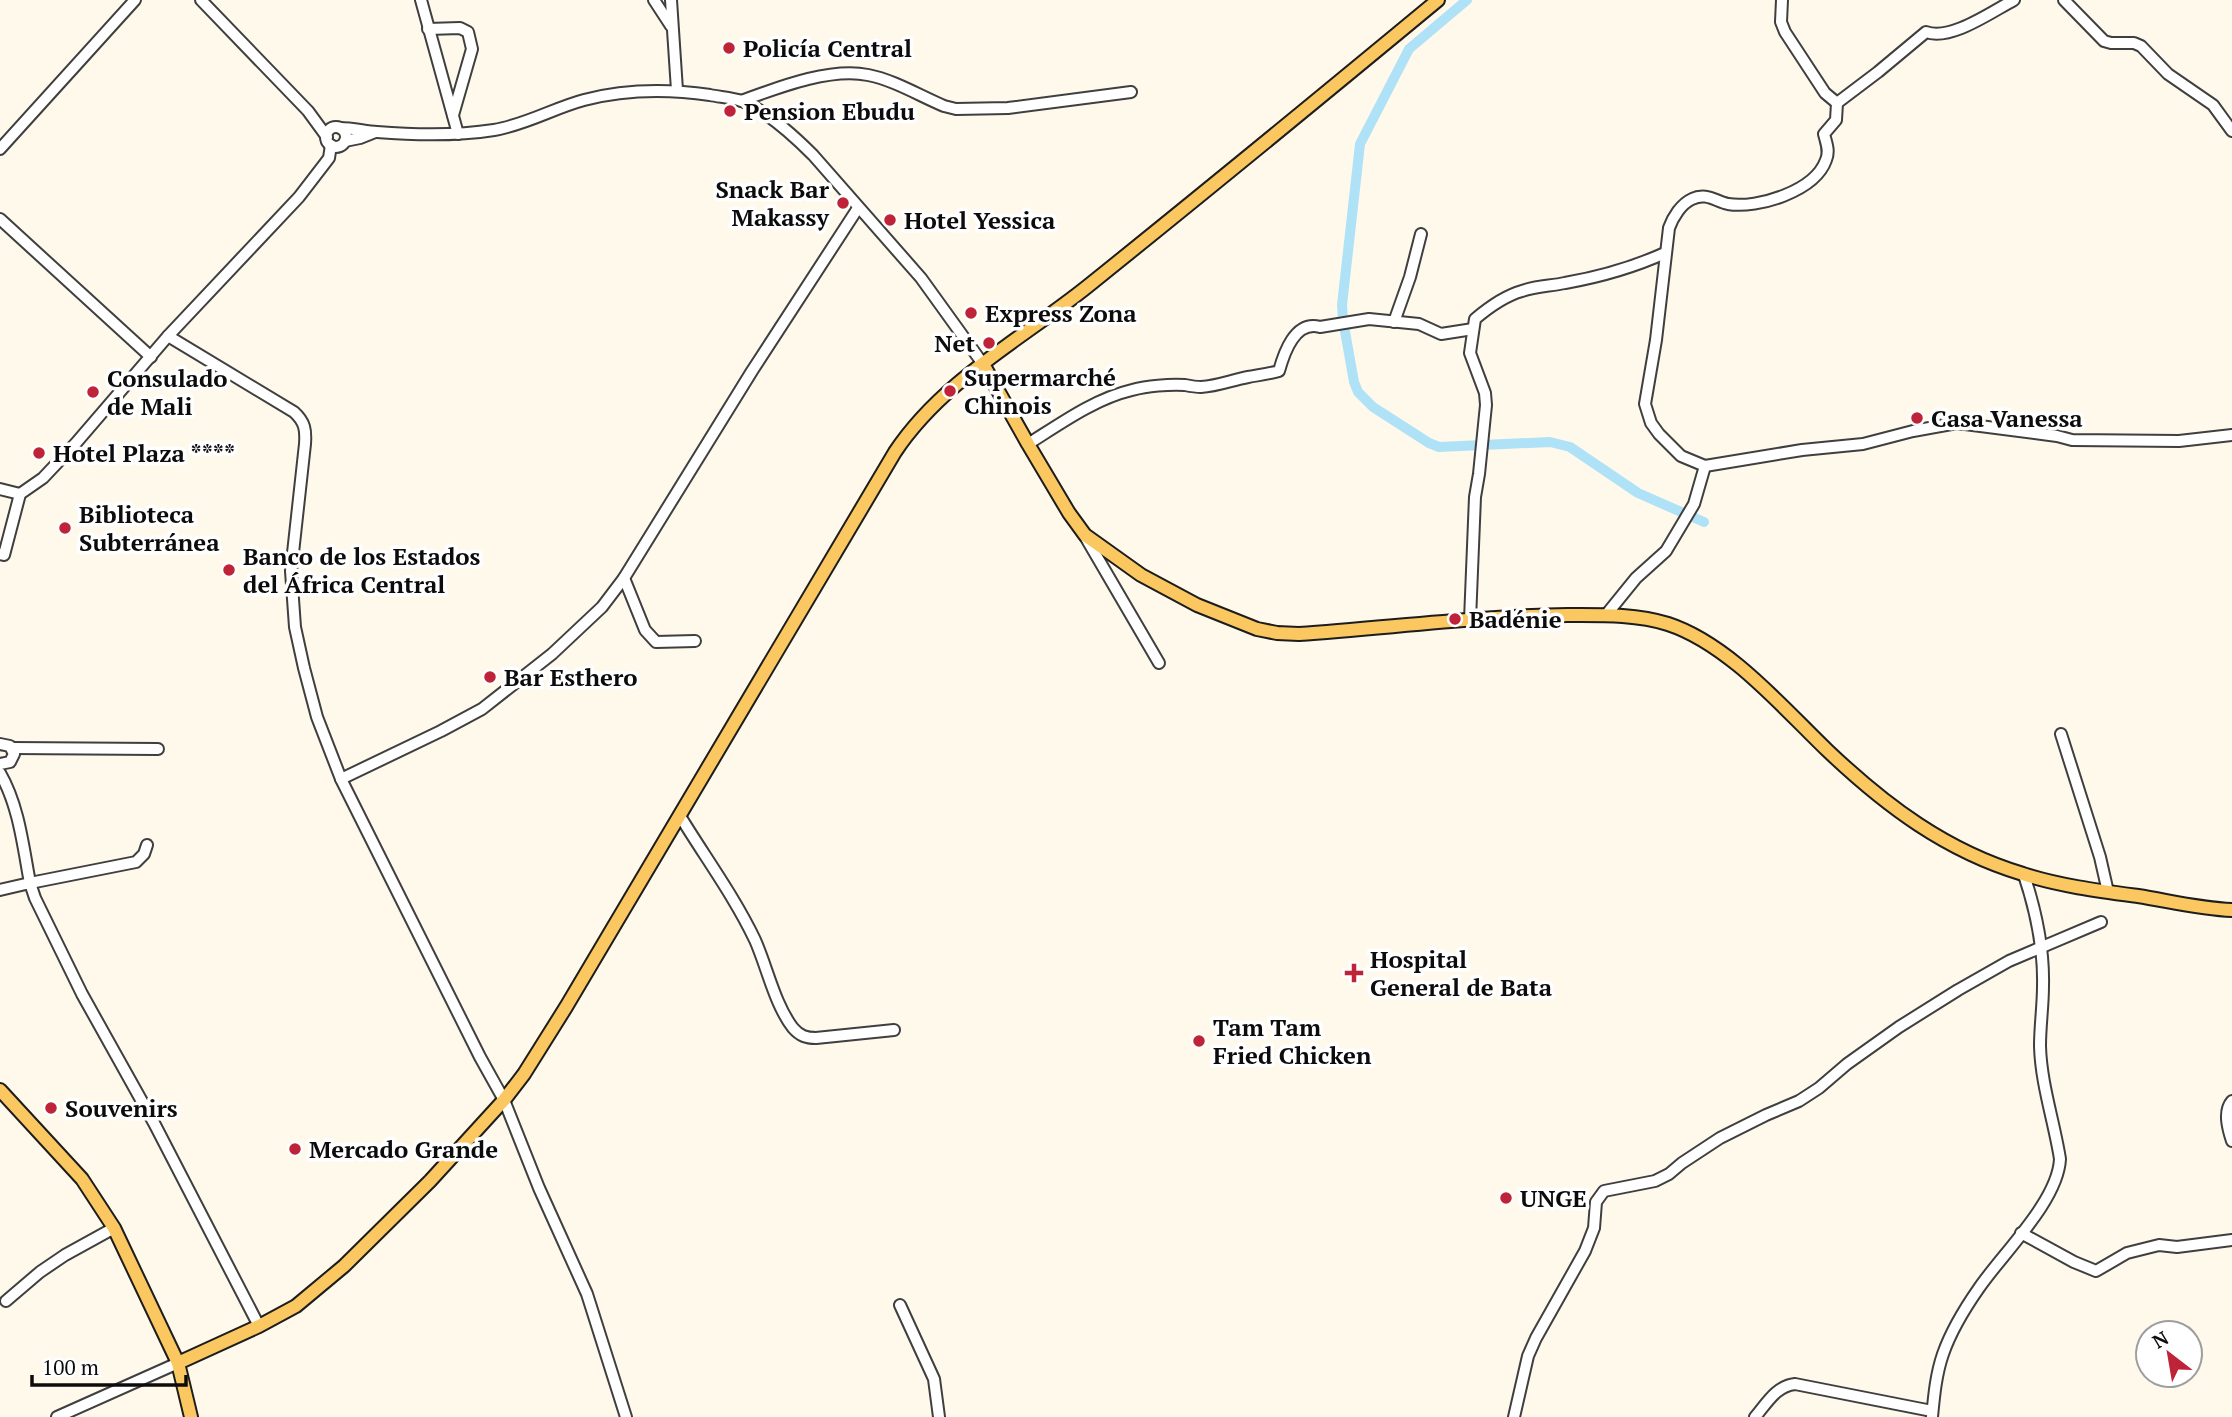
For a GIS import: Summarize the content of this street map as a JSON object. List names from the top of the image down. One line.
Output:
{"places":{"other":["Policía Central","Pension Ebudu","Snack Bar Makassy","Hotel Yessica","Express Zona","Net","Supermarché Chinois","Consulado de Mali","Casa Vanessa","Hotel Plaza ****","Biblioteca Subterránea","Banco de los Estados del África Central","Badénie","Bar Esthero","Tam Tam Fried Chicken","Souvenirs","Mercado Grande","UNGE"],"health":["Hospital General de Bata"]},"scale_bar":"100 m","north":"top left"}
